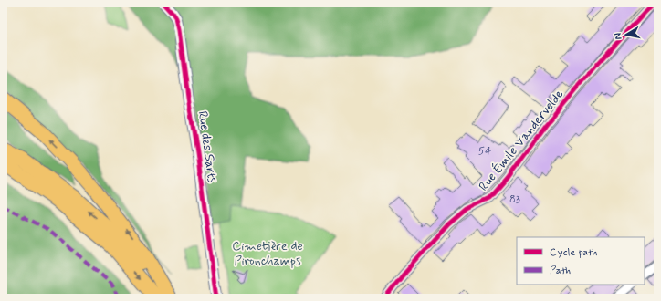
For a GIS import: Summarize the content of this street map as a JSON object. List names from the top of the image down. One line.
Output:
{"streets":{"street":["Rue Émile Vandervelde","Rue des Sarts"]},"parks":["Cimetière de Pironchamps"],"house_numbers":["54","83"],"legend":["Cycle path","Path"],"north":"left"}
